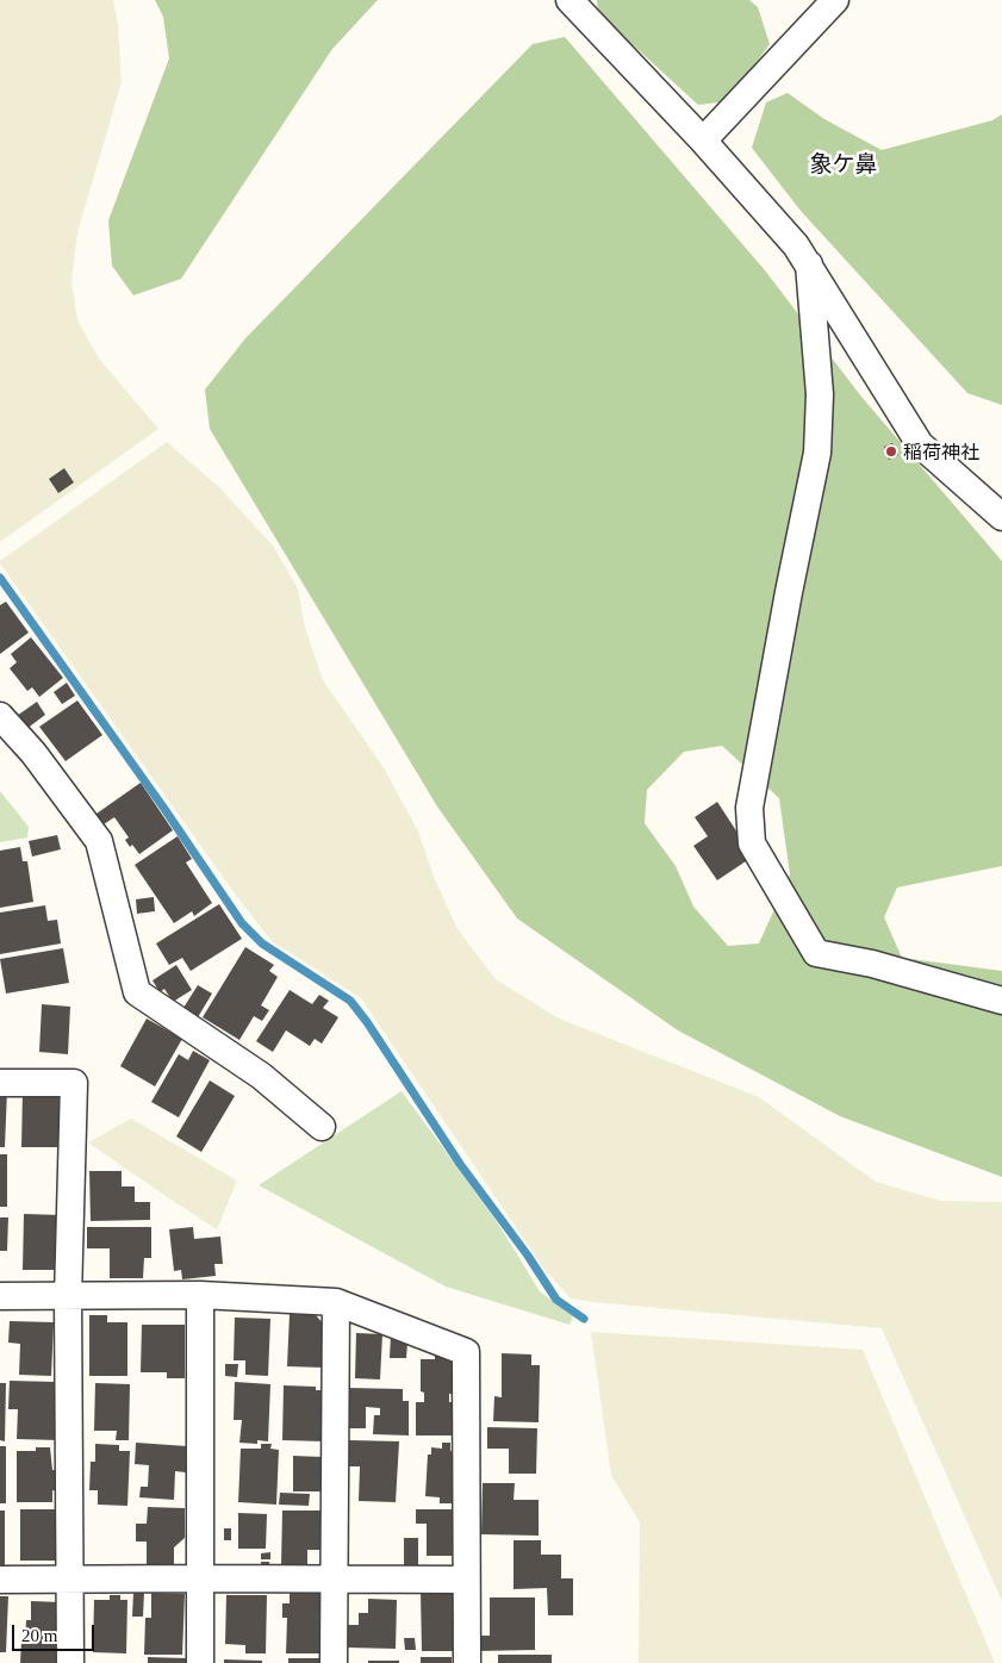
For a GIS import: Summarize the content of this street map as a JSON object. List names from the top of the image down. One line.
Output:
{"districts":["象ケ鼻"],"places":["稲荷神社"],"scale_bar":"20 m"}
